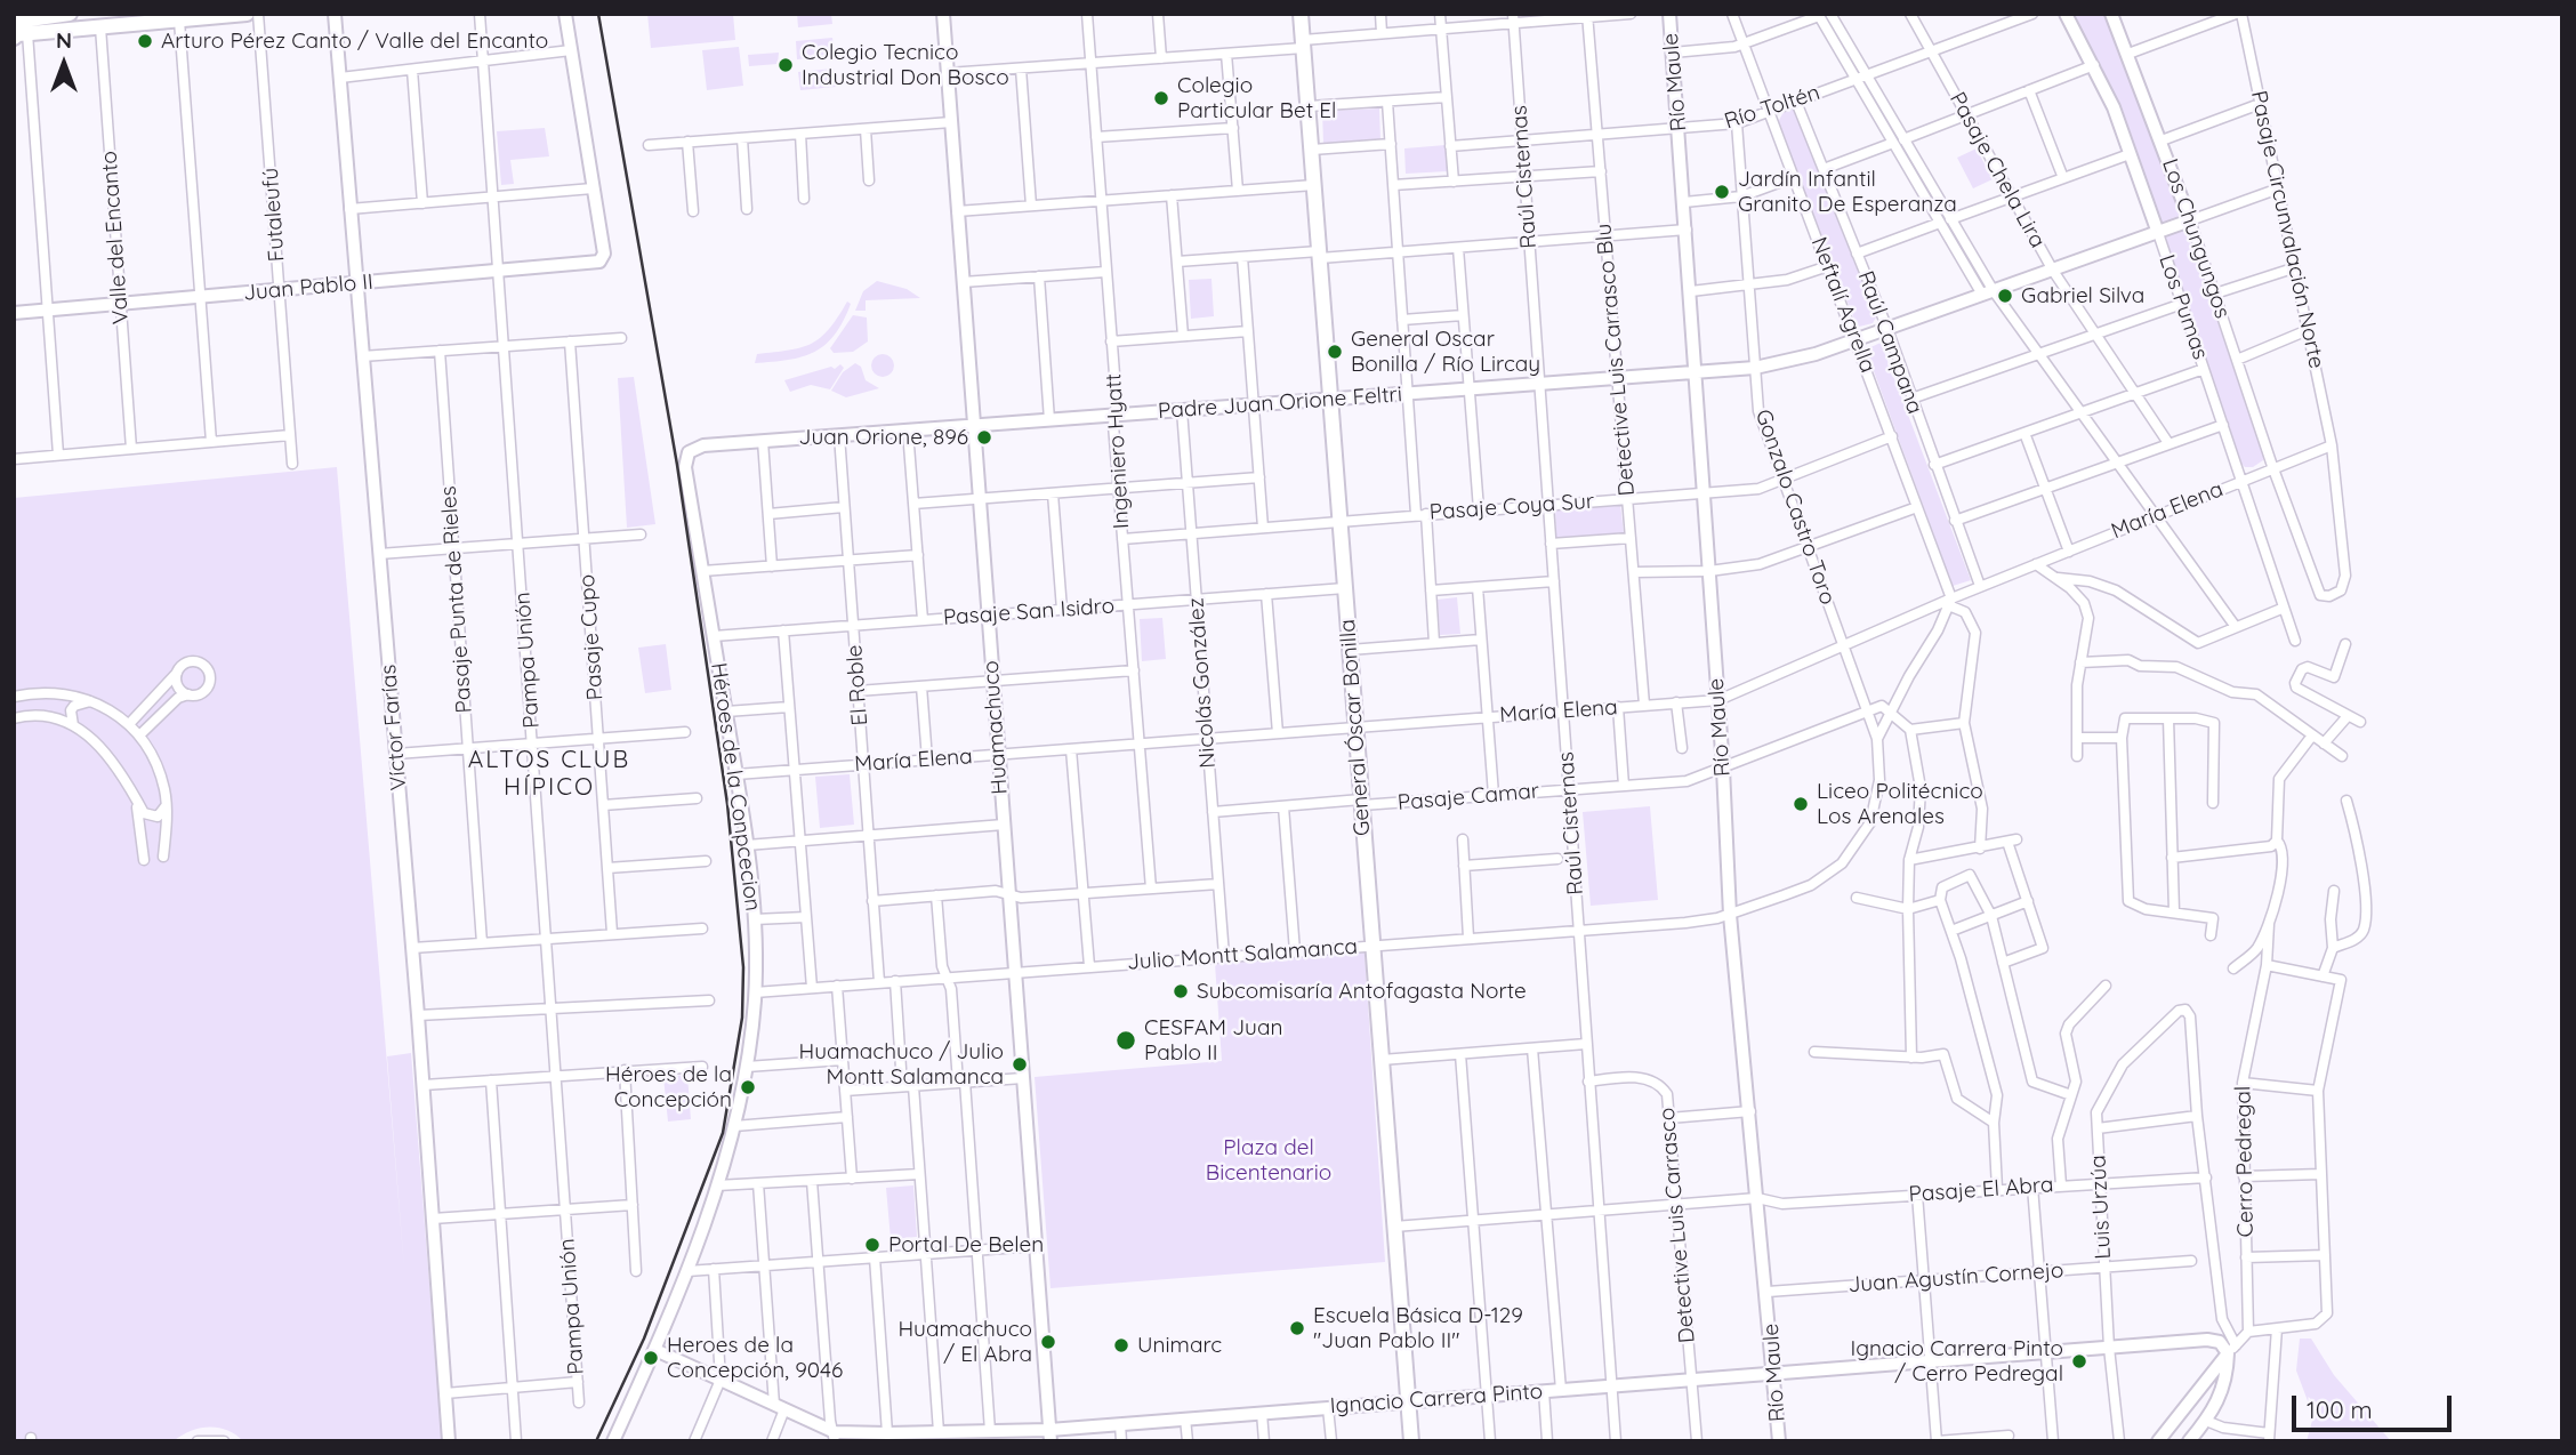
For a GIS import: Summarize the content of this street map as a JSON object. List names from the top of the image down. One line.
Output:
{"streets":{"main road":["General Óscar Bonilla"],"street":["Río Maule","Río Toltén","Pasaje Chela Lira","Raúl Cisternas","Futaleufú","Pasaje Circunvalación Norte","Valle del Encanto","Los Chungungos","Juan Pablo II","Neftalí Agrella","Los Pumas","Raúl Campana","Detective Luis Carrasco Blu","Padre Juan Orione Feltri","Ingeniero Hyatt","Pasaje Coya Sur","Gonzalo Castro Toro","María Elena","Pasaje Punta de Rieles","Pasaje San Isidro","Pasaje Cupo","Pampa Unión","Nicolás González","El Roble","Víctor Farías","Huamachuco","Héroes de la Conpcecion","Pasaje Camar","Julio Montt Salamanca","Cerro Pedregal","Pasaje El Abra","Luis Urzúa","Detective Luis Carrasco","Juan Agustín Cornejo","Ignacio Carrera Pinto"]},"crossings":[["Río Maule","Río Toltén"],["Río Maule","Padre Juan Orione Feltri"],["Río Maule","Pasaje Coya Sur"],["Río Maule","María Elena"],["Río Maule","Pasaje Camar"],["Río Maule","Julio Montt Salamanca"],["Río Maule","Pasaje El Abra"],["Río Maule","Juan Agustín Cornejo"],["Río Maule","Ignacio Carrera Pinto"],["Río Toltén","Pasaje Chela Lira"],["Río Toltén","Raúl Cisternas"],["Río Toltén","Neftalí Agrella"],["Río Toltén","Raúl Campana"],["Río Toltén","Detective Luis Carrasco Blu"],["Río Toltén","Gonzalo Castro Toro"],["Pasaje Chela Lira","Padre Juan Orione Feltri"],["Raúl Cisternas","Padre Juan Orione Feltri"],["Raúl Cisternas","Pasaje Coya Sur"],["Raúl Cisternas","María Elena"],["Raúl Cisternas","Pasaje Camar"],["Raúl Cisternas","Julio Montt Salamanca"],["Raúl Cisternas","Pasaje El Abra"],["Raúl Cisternas","Detective Luis Carrasco"],["Raúl Cisternas","Ignacio Carrera Pinto"],["Futaleufú","Juan Pablo II"],["Pasaje Circunvalación Norte","Los Chungungos"],["Pasaje Circunvalación Norte","Padre Juan Orione Feltri"],["Pasaje Circunvalación Norte","María Elena"],["Valle del Encanto","Juan Pablo II"],["Los Chungungos","Padre Juan Orione Feltri"],["Los Chungungos","María Elena"],["Juan Pablo II","Pampa Unión"],["Juan Pablo II","Víctor Farías"],["Neftalí Agrella","Padre Juan Orione Feltri"],["Neftalí Agrella","Pasaje Coya Sur"],["Neftalí Agrella","María Elena"],["Los Pumas","Padre Juan Orione Feltri"],["Los Pumas","María Elena"],["Raúl Campana","Padre Juan Orione Feltri"],["Raúl Campana","María Elena"],["Detective Luis Carrasco Blu","Padre Juan Orione Feltri"],["Detective Luis Carrasco Blu","Pasaje Coya Sur"],["Detective Luis Carrasco Blu","María Elena"],["Padre Juan Orione Feltri","Ingeniero Hyatt"],["Padre Juan Orione Feltri","Gonzalo Castro Toro"],["Padre Juan Orione Feltri","Nicolás González"],["Padre Juan Orione Feltri","El Roble"],["Padre Juan Orione Feltri","Huamachuco"],["Padre Juan Orione Feltri","General Óscar Bonilla"],["Padre Juan Orione Feltri","Héroes de la Conpcecion"],["Ingeniero Hyatt","Pasaje Coya Sur"],["Ingeniero Hyatt","María Elena"],["Ingeniero Hyatt","Pasaje San Isidro"],["Pasaje Coya Sur","Gonzalo Castro Toro"],["Pasaje Coya Sur","Nicolás González"],["Pasaje Coya Sur","General Óscar Bonilla"],["Gonzalo Castro Toro","María Elena"],["Gonzalo Castro Toro","Pasaje Camar"],["Gonzalo Castro Toro","Julio Montt Salamanca"],["María Elena","Nicolás González"],["María Elena","El Roble"],["María Elena","Huamachuco"],["María Elena","General Óscar Bonilla"],["María Elena","Héroes de la Conpcecion"],["Pasaje San Isidro","Nicolás González"],["Pasaje San Isidro","El Roble"],["Pasaje San Isidro","Huamachuco"],["Pasaje San Isidro","General Óscar Bonilla"],["Pasaje San Isidro","Héroes de la Conpcecion"],["Nicolás González","Pasaje Camar"],["Nicolás González","Julio Montt Salamanca"],["El Roble","Julio Montt Salamanca"],["Huamachuco","Julio Montt Salamanca"],["Huamachuco","Ignacio Carrera Pinto"],["General Óscar Bonilla","Pasaje Camar"],["General Óscar Bonilla","Julio Montt Salamanca"],["General Óscar Bonilla","Pasaje El Abra"],["General Óscar Bonilla","Ignacio Carrera Pinto"],["Héroes de la Conpcecion","Julio Montt Salamanca"],["Héroes de la Conpcecion","Ignacio Carrera Pinto"],["Pasaje El Abra","Luis Urzúa"],["Pasaje El Abra","Detective Luis Carrasco"],["Luis Urzúa","Juan Agustín Cornejo"],["Luis Urzúa","Ignacio Carrera Pinto"],["Detective Luis Carrasco","Ignacio Carrera Pinto"]],"districts":["ALTOS CLUB HÍPICO"],"parks":["Plaza del Bicentenario"],"places":["Arturo Pérez Canto / Valle del Encanto","Colegio Tecnico Industrial Don Bosco","Colegio Particular Bet El","Jardín Infantil Granito De Esperanza","Gabriel Silva","General Oscar Bonilla / Río Lircay","Juan Orione, 896","Liceo Politécnico Los Arenales","Subcomisaría Antofagasta Norte","CESFAM Juan Pablo II","Huamachuco / Julio Montt Salamanca","Héroes de la Concepción","Portal De Belen","Escuela Básica D-129 \"Juan Pablo II\"","Huamachuco / El Abra","Unimarc","Heroes de la Concepción, 9046","Ignacio Carrera Pinto / Cerro Pedregal"],"scale_bar":"100 m","north":"top"}
